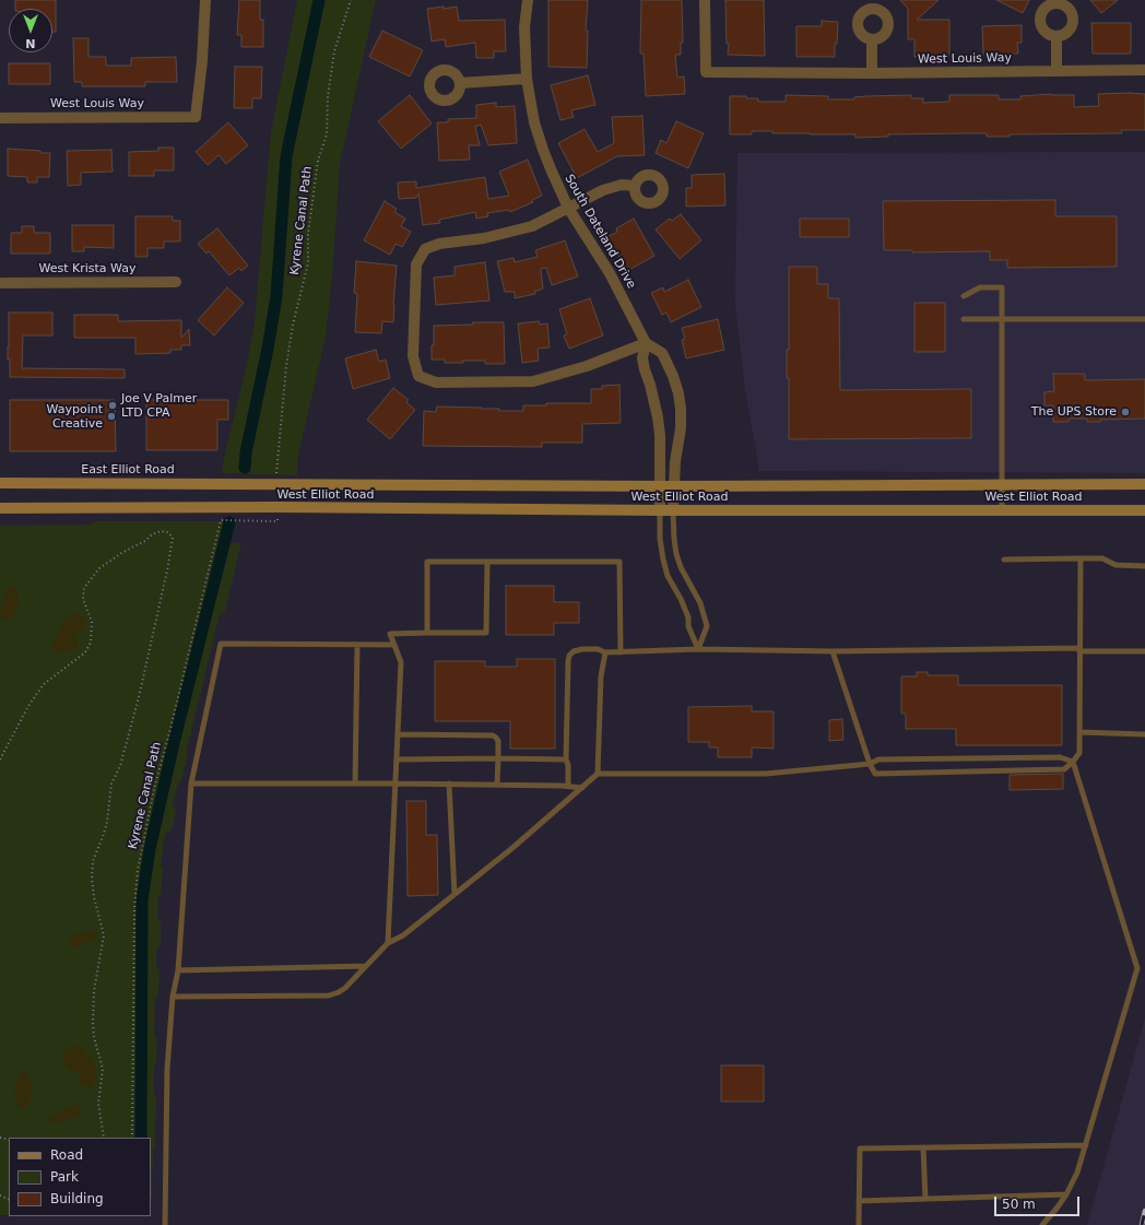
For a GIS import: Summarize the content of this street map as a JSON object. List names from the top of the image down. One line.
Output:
{"streets":{"main road":["East Elliot Road","West Elliot Road"],"street":["West Louis Way","South Dateland Drive","West Krista Way"],"path":["Kyrene Canal Path"]},"crossings":[["South Dateland Drive","West Elliot Road"],["East Elliot Road","West Elliot Road"]],"places":["Joe V Palmer LTD CPA","The UPS Store","Waypoint Creative"],"legend":["Road","Park","Building"],"scale_bar":"50 m","north":"bottom"}
